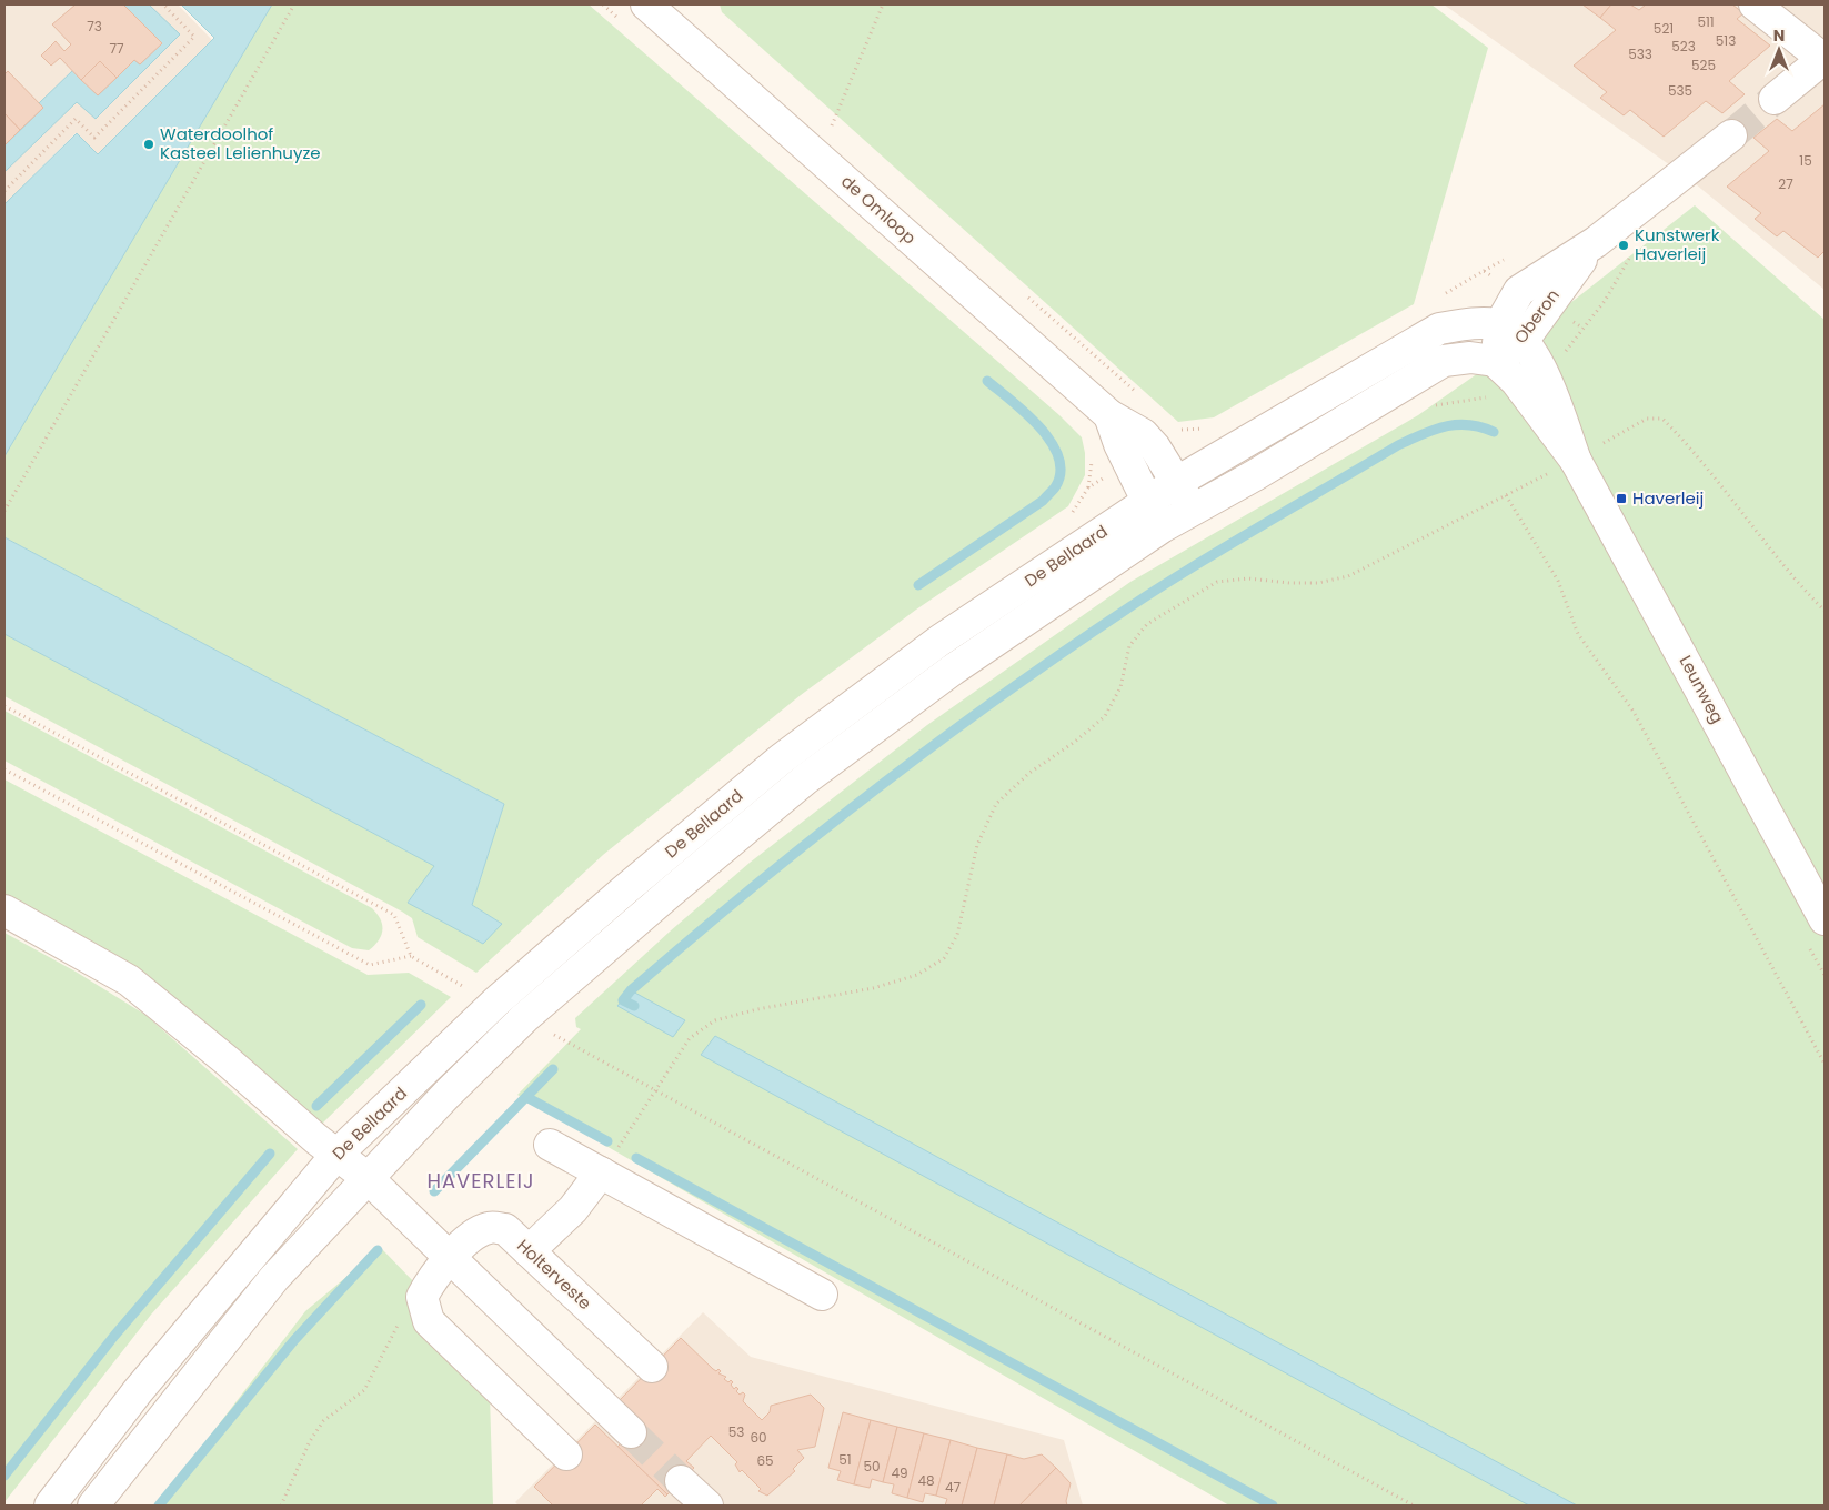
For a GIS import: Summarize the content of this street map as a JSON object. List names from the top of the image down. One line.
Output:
{"streets":{"street":["de Omloop","Oberon","De Bellaard","Leunweg","Holterveste"]},"crossings":[["de Omloop","De Bellaard"],["Oberon","De Bellaard"],["Oberon","Leunweg"],["De Bellaard","Leunweg"]],"districts":["HAVERLEIJ"],"places":{"other":["Waterdoolhof Kasteel Lelienhuyze","Kunstwerk Haverleij"],"transit":["Haverleij"]},"house_numbers":["511","73","521","513","523","77","533","525","535","15","27","53","60","51","65","50","49","48","47"],"north":"top"}
